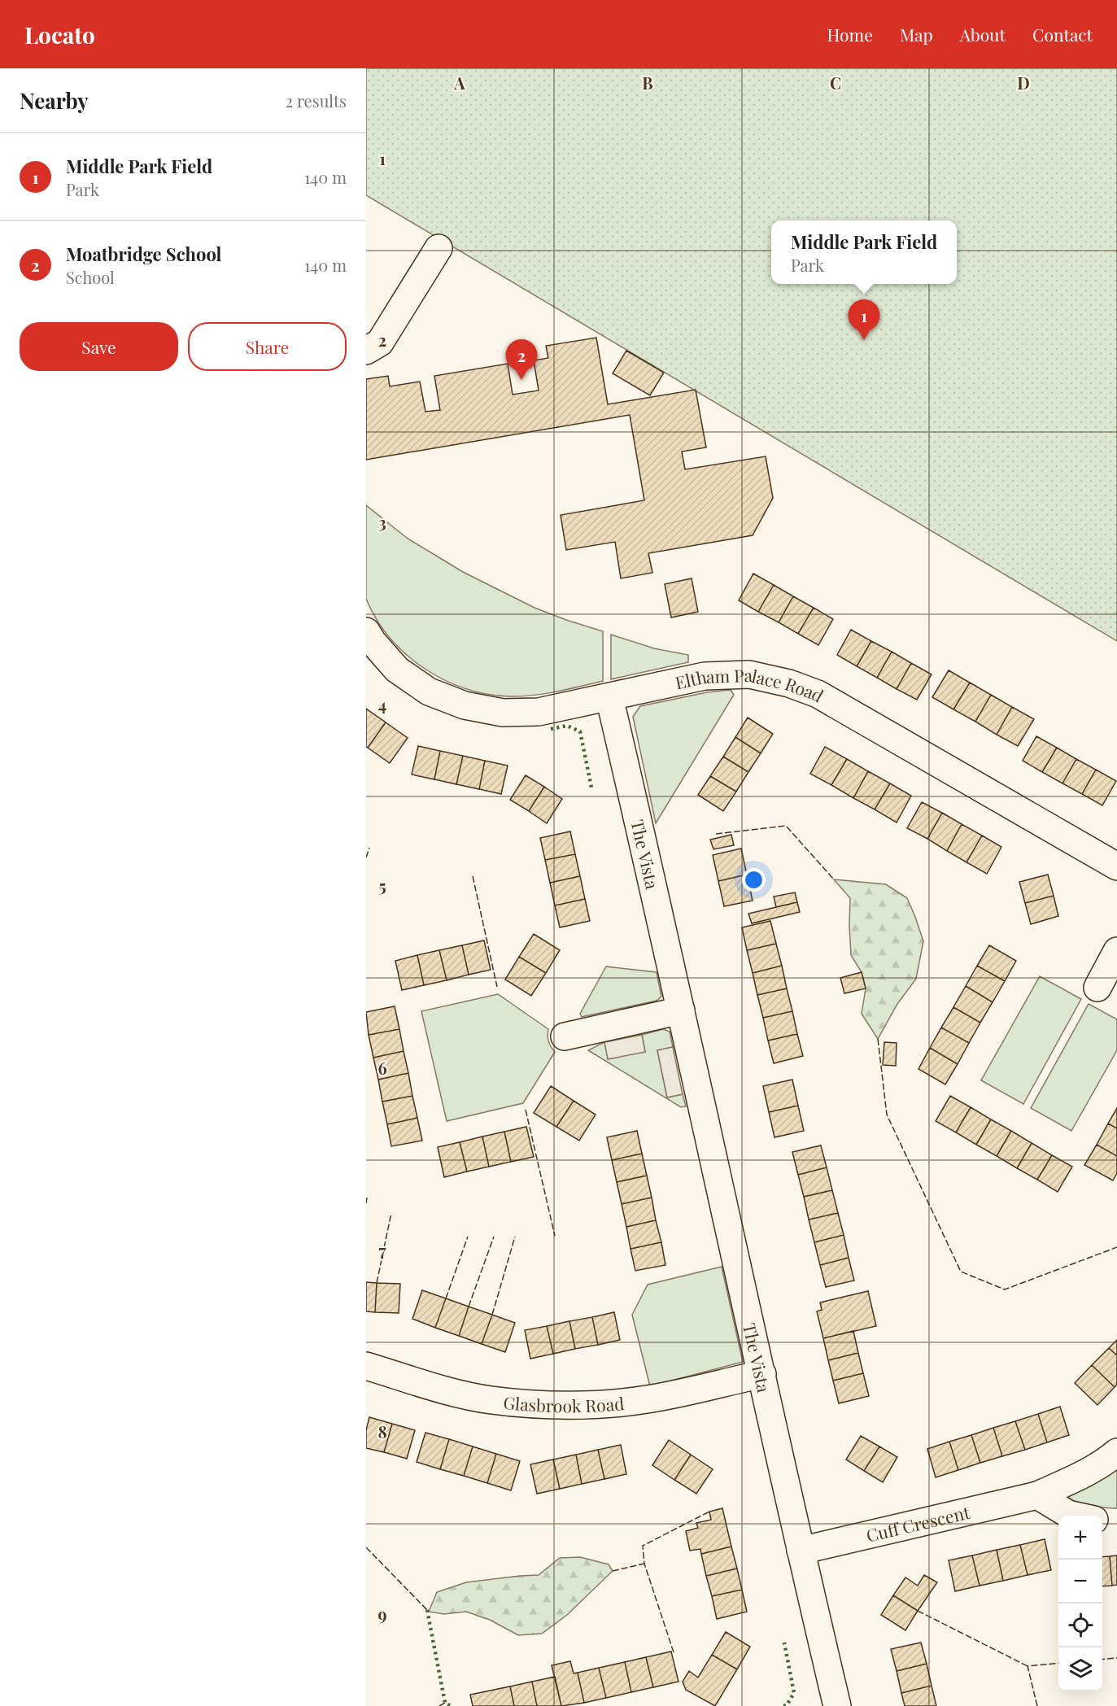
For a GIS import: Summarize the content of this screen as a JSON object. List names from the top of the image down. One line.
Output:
{"streets":{"street":["Eltham Palace Road","The Vista","Glasbrook Road","Cuff Crescent"]},"crossings":[["Eltham Palace Road","The Vista"],["The Vista","Glasbrook Road"],["The Vista","Cuff Crescent"]],"page":{"header":"Locato","nav":["Home","Map","About","Contact"],"heading":["Nearby","2 results"],"list":[{"mark":"1","name":"Middle Park Field","note":"Park","value":"140 m"},{"mark":"2","name":"Moatbridge School","note":"School","value":"140 m"}],"popup":["Middle Park Field","Park"],"pins":["1","2"],"buttons":["Save","Share"],"map_buttons":["+","−"]},"grid":{"columns":["A","B","C","D"],"rows":["1","2","3","4","5","6","7","8","9"]}}
